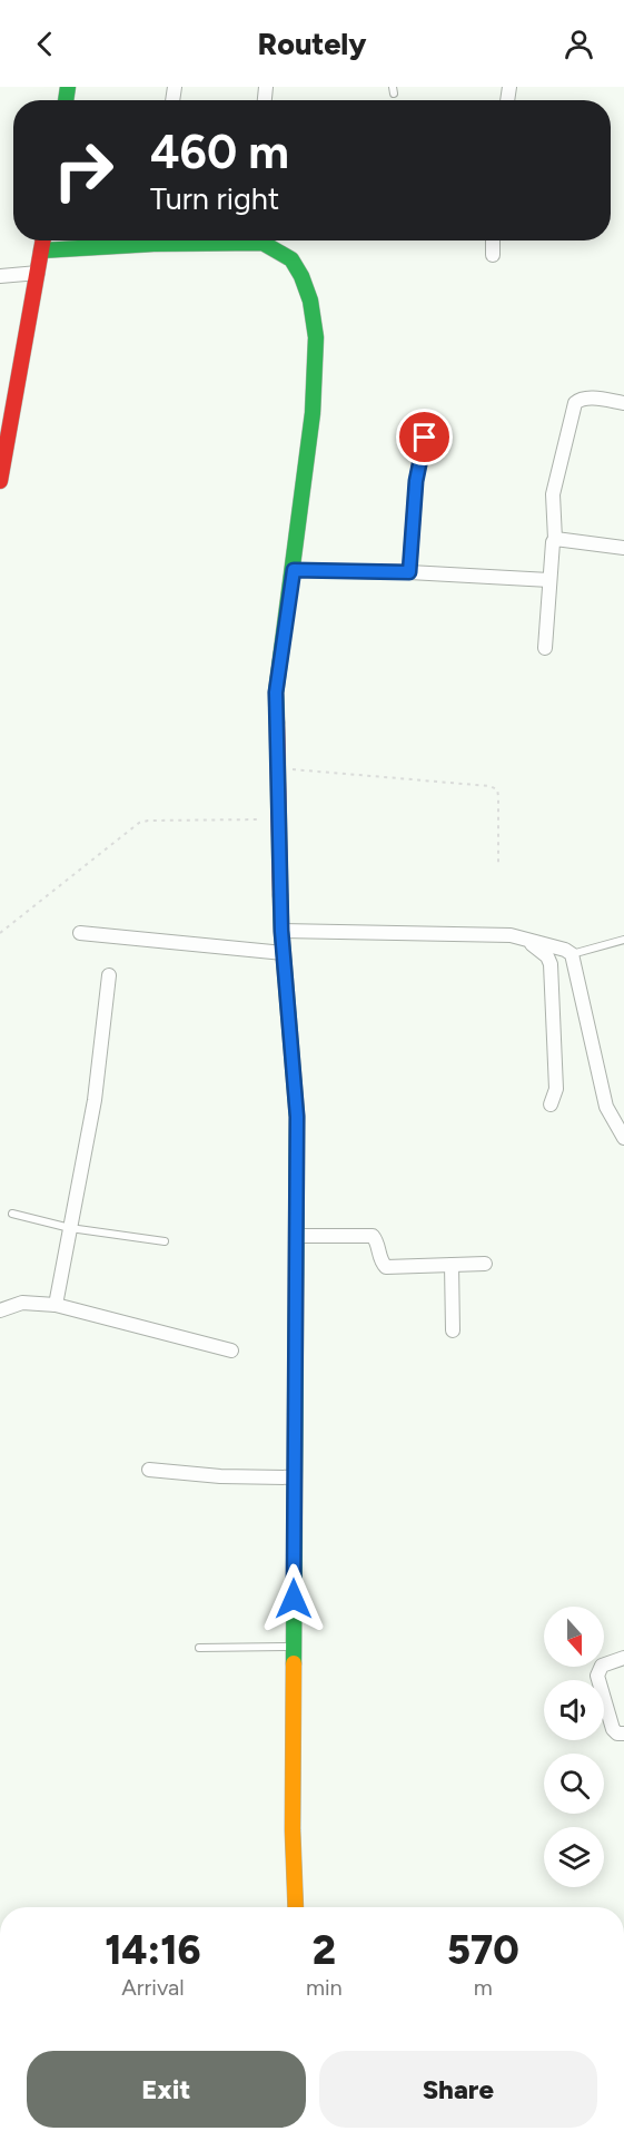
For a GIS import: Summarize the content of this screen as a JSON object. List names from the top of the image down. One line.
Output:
{"north":"bottom","page":{"header":"Routely","turn":["460 m","Turn right"],"eta":["14:16","Arrival","2","min","570","m"],"buttons":["Exit","Share"]}}
